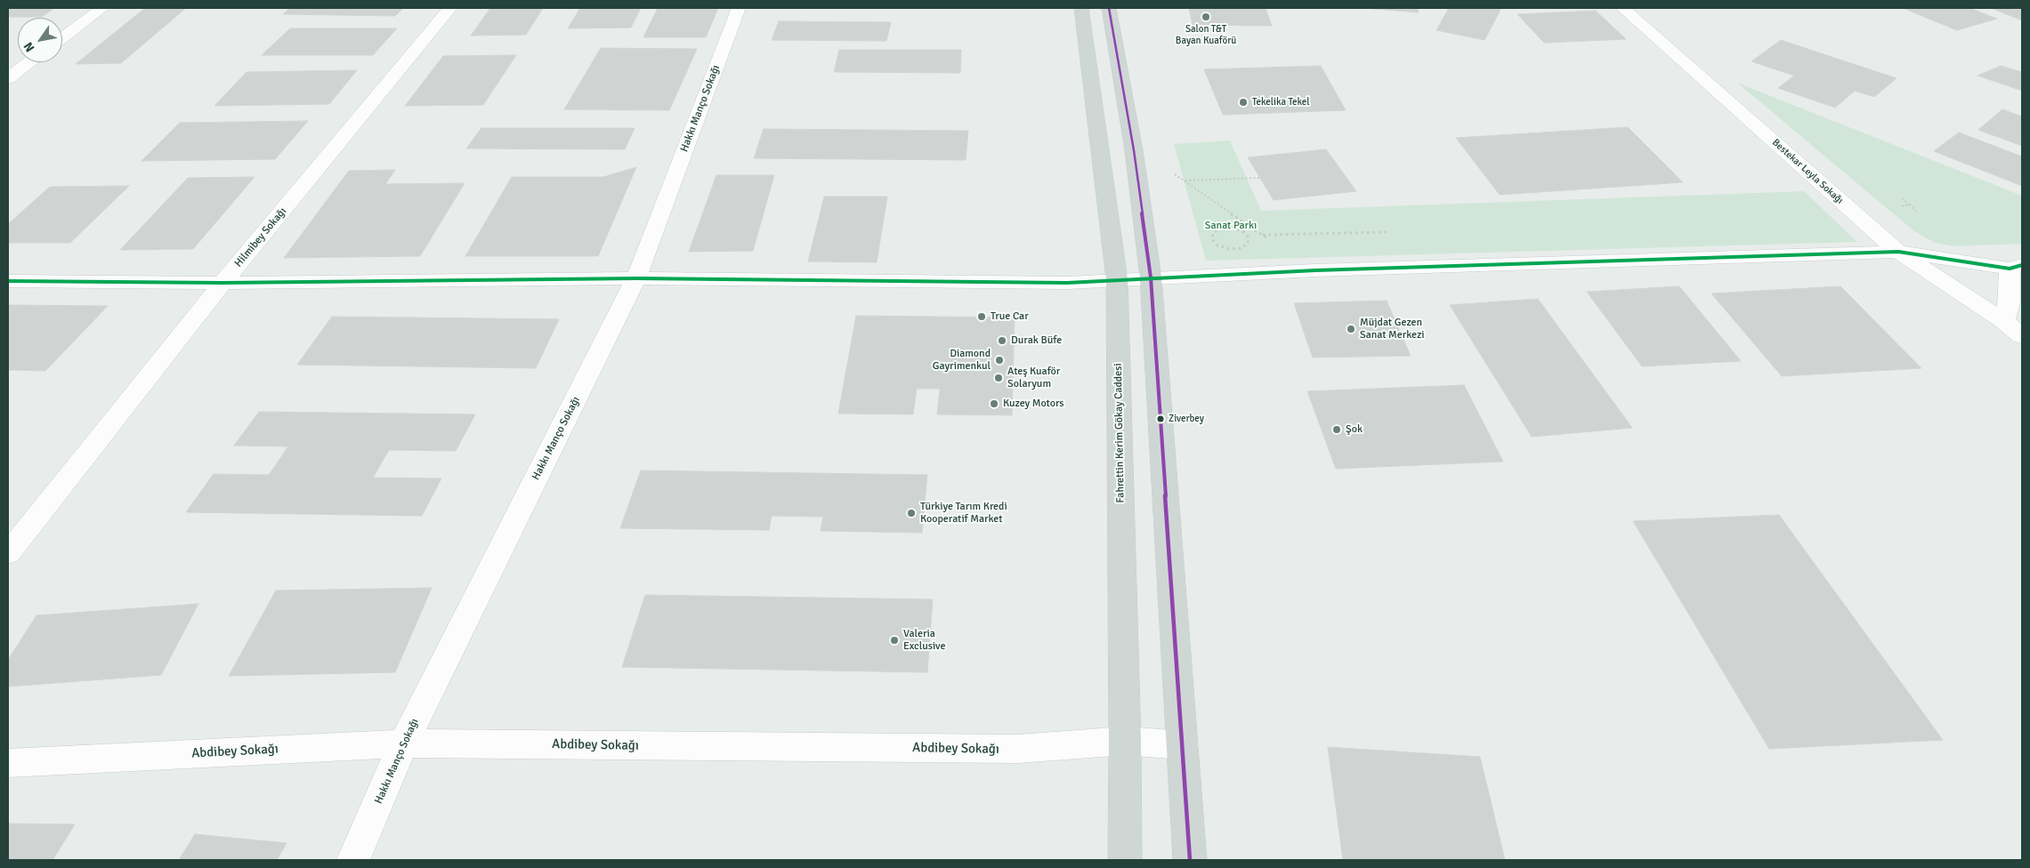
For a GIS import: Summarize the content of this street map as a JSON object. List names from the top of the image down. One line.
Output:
{"streets":{"main road":["Fahrettin Kerim Gökay Caddesi"],"street":["Hakkı Manço Sokağı","Bestekar Leyla Sokağı","Hilmibey Sokağı","Abdibey Sokağı"]},"crossings":[["Hakkı Manço Sokağı","Abdibey Sokağı"],["Fahrettin Kerim Gökay Caddesi","Abdibey Sokağı"]],"parks":["Sanat Parkı"],"places":["Salon T&T Bayan Kuaförü","Tekelika Tekel","True Car","Müjdat Gezen Sanat Merkezi","Durak Büfe","Diamond Gayrimenkul","Ateş Kuaför Solaryum","Kuzey Motors","Ziverbey","Şok","Türkiye Tarım Kredi Kooperatif Market","Valeria Exclusive"],"north":"bottom left"}
